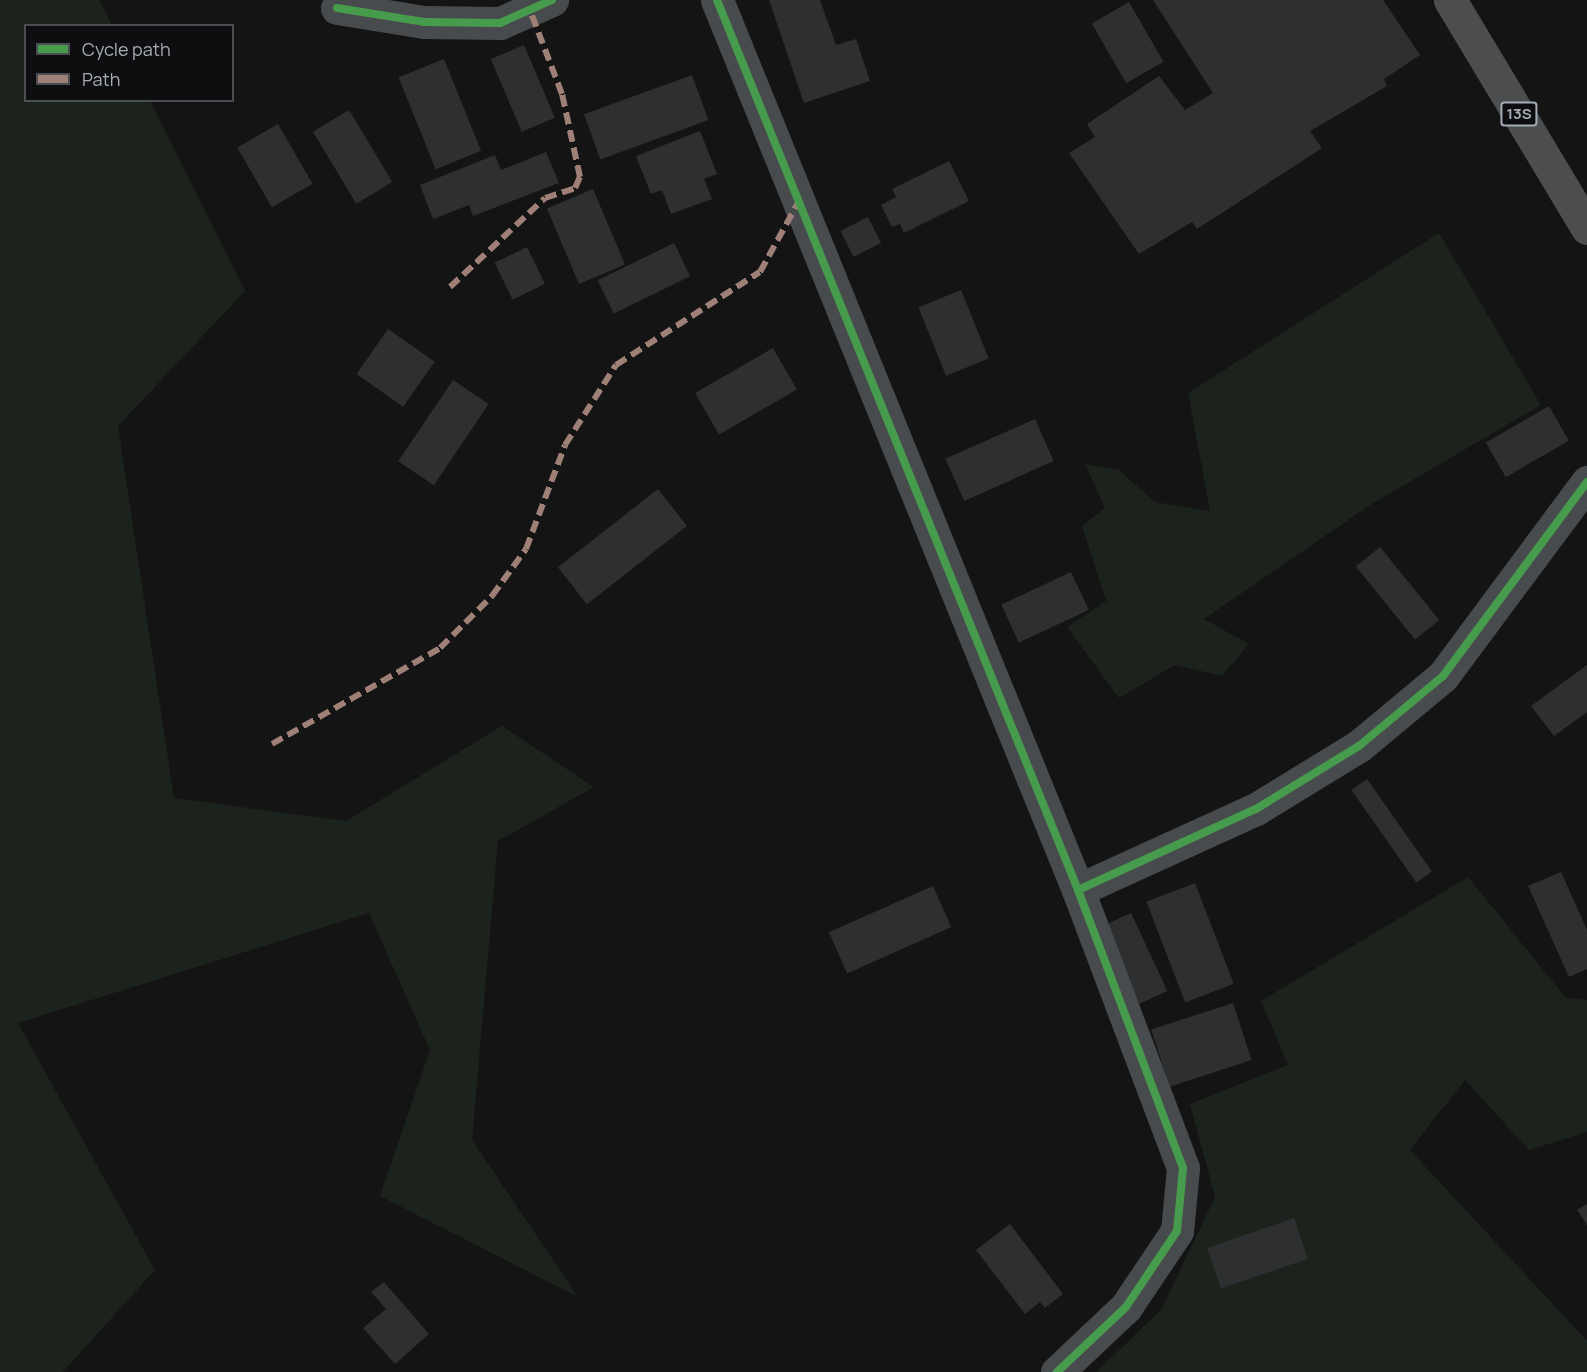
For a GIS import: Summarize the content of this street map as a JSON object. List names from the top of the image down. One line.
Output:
{"streets":{"highway":["13S"]},"legend":["Cycle path","Path"]}
